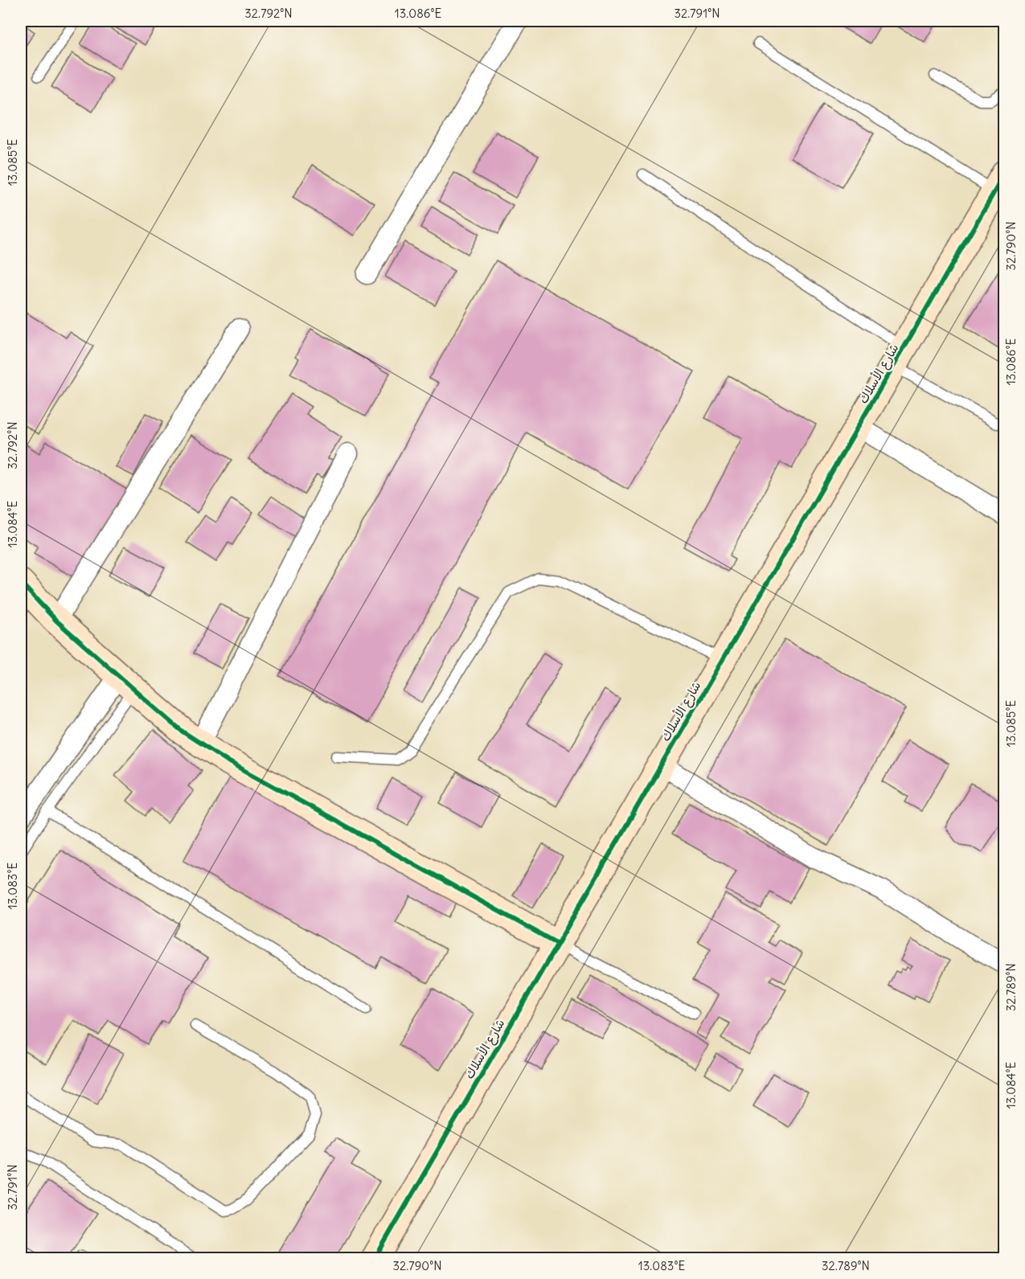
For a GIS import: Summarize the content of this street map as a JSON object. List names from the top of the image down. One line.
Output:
{"streets":{"street":["شارع الأسلاك"]},"coordinates":["32.792°N","13.086°E","32.791°N","13.085°E","32.790°N","13.084°E","13.083°E","32.789°N"]}
